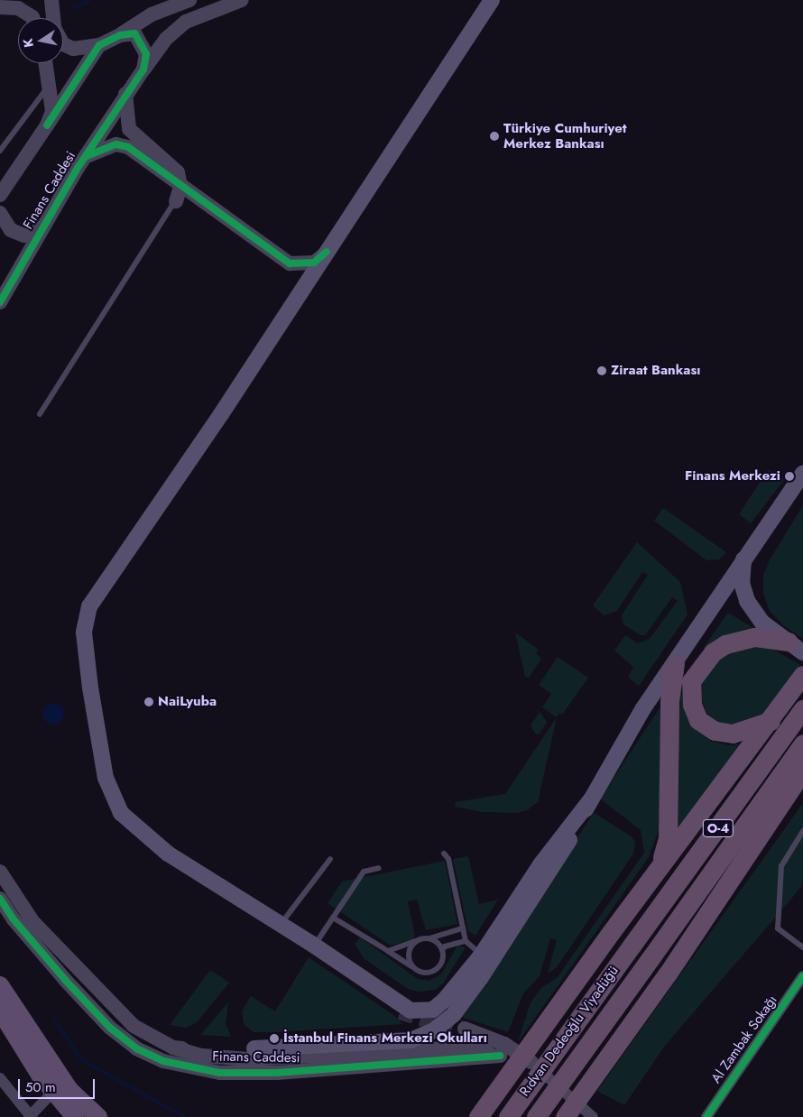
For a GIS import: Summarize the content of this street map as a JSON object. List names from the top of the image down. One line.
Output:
{"streets":{"highway":["O-4","Rıdvan Dedeoğlu Viyadüğü"],"street":["Finans Caddesi","Al Zambak Sokağı"]},"places":["Türkiye Cumhuriyet Merkez Bankası","Ziraat Bankası","Finans Merkezi","NaiLyuba","İstanbul Finans Merkezi Okulları"],"scale_bar":"50 m","north":"left"}
